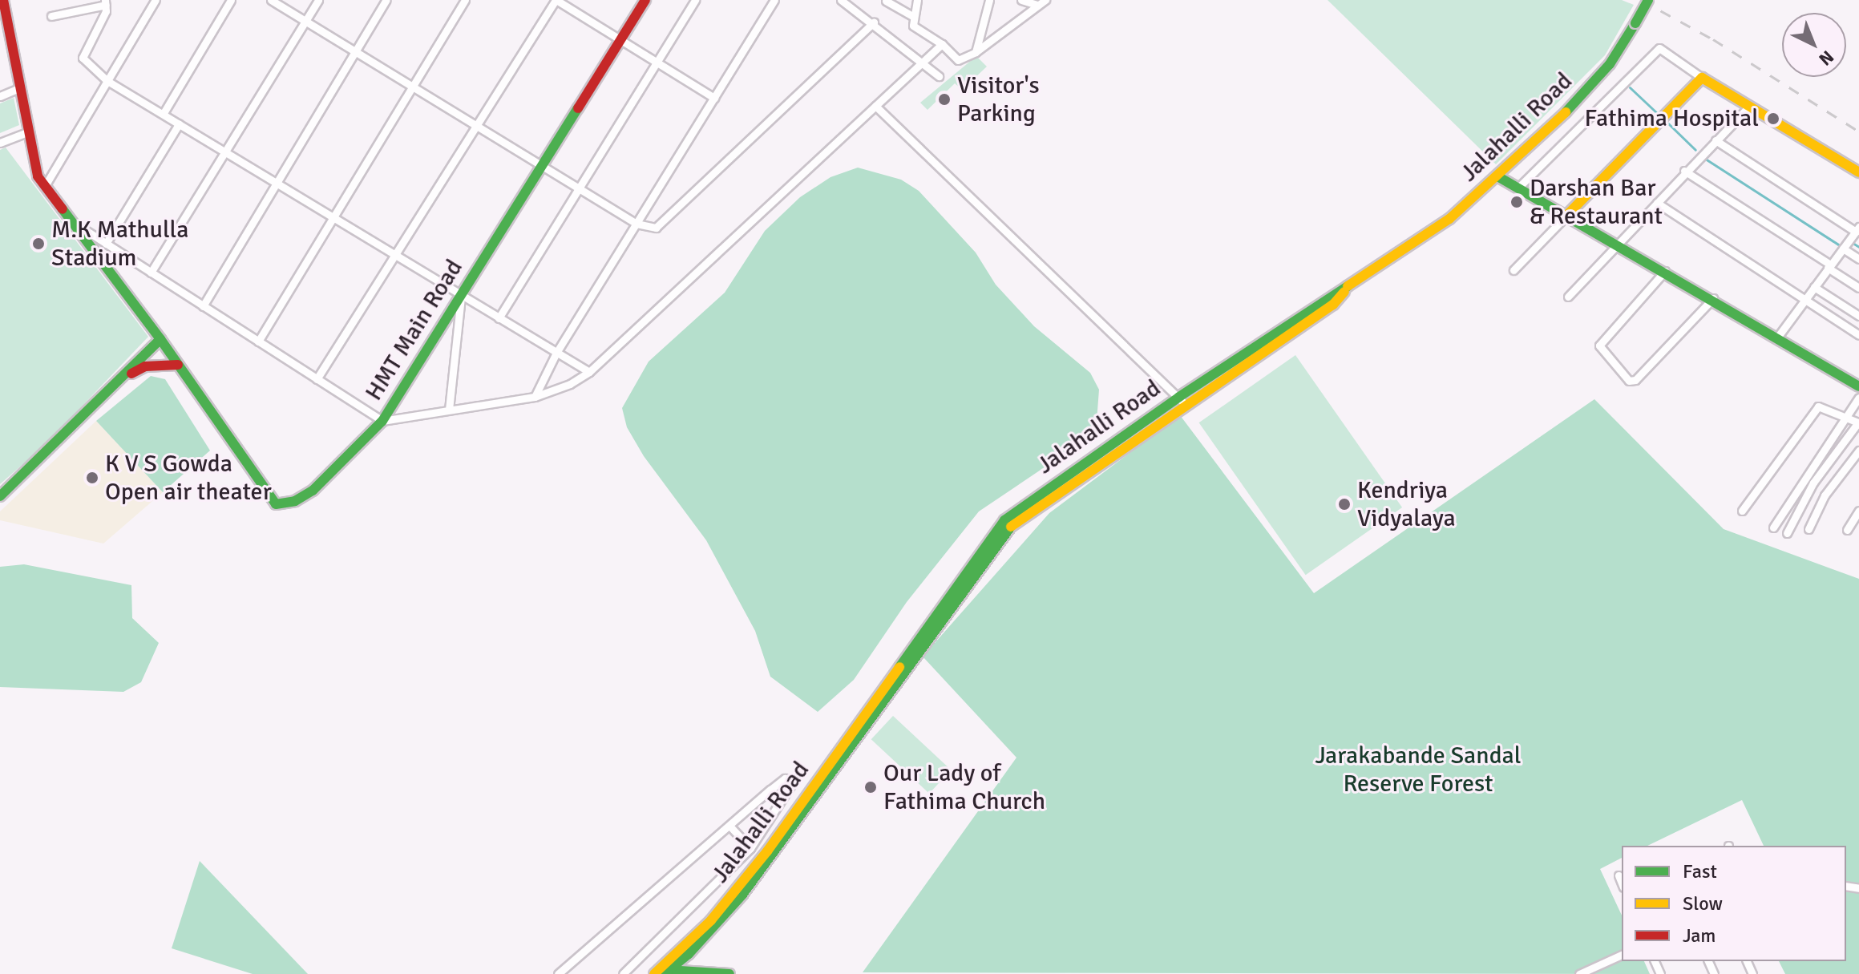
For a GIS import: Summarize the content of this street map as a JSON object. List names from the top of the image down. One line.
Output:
{"streets":{"street":["Jalahalli Road","HMT Main Road"]},"parks":["Jarakabande Sandal Reserve Forest"],"places":["Visitor's Parking","Fathima Hospital","Darshan Bar & Restaurant","M.K Mathulla Stadium","K V S Gowda Open air theater","Kendriya Vidyalaya","Our Lady of Fathima Church"],"legend":["Fast","Slow","Jam"],"north":"bottom right"}
